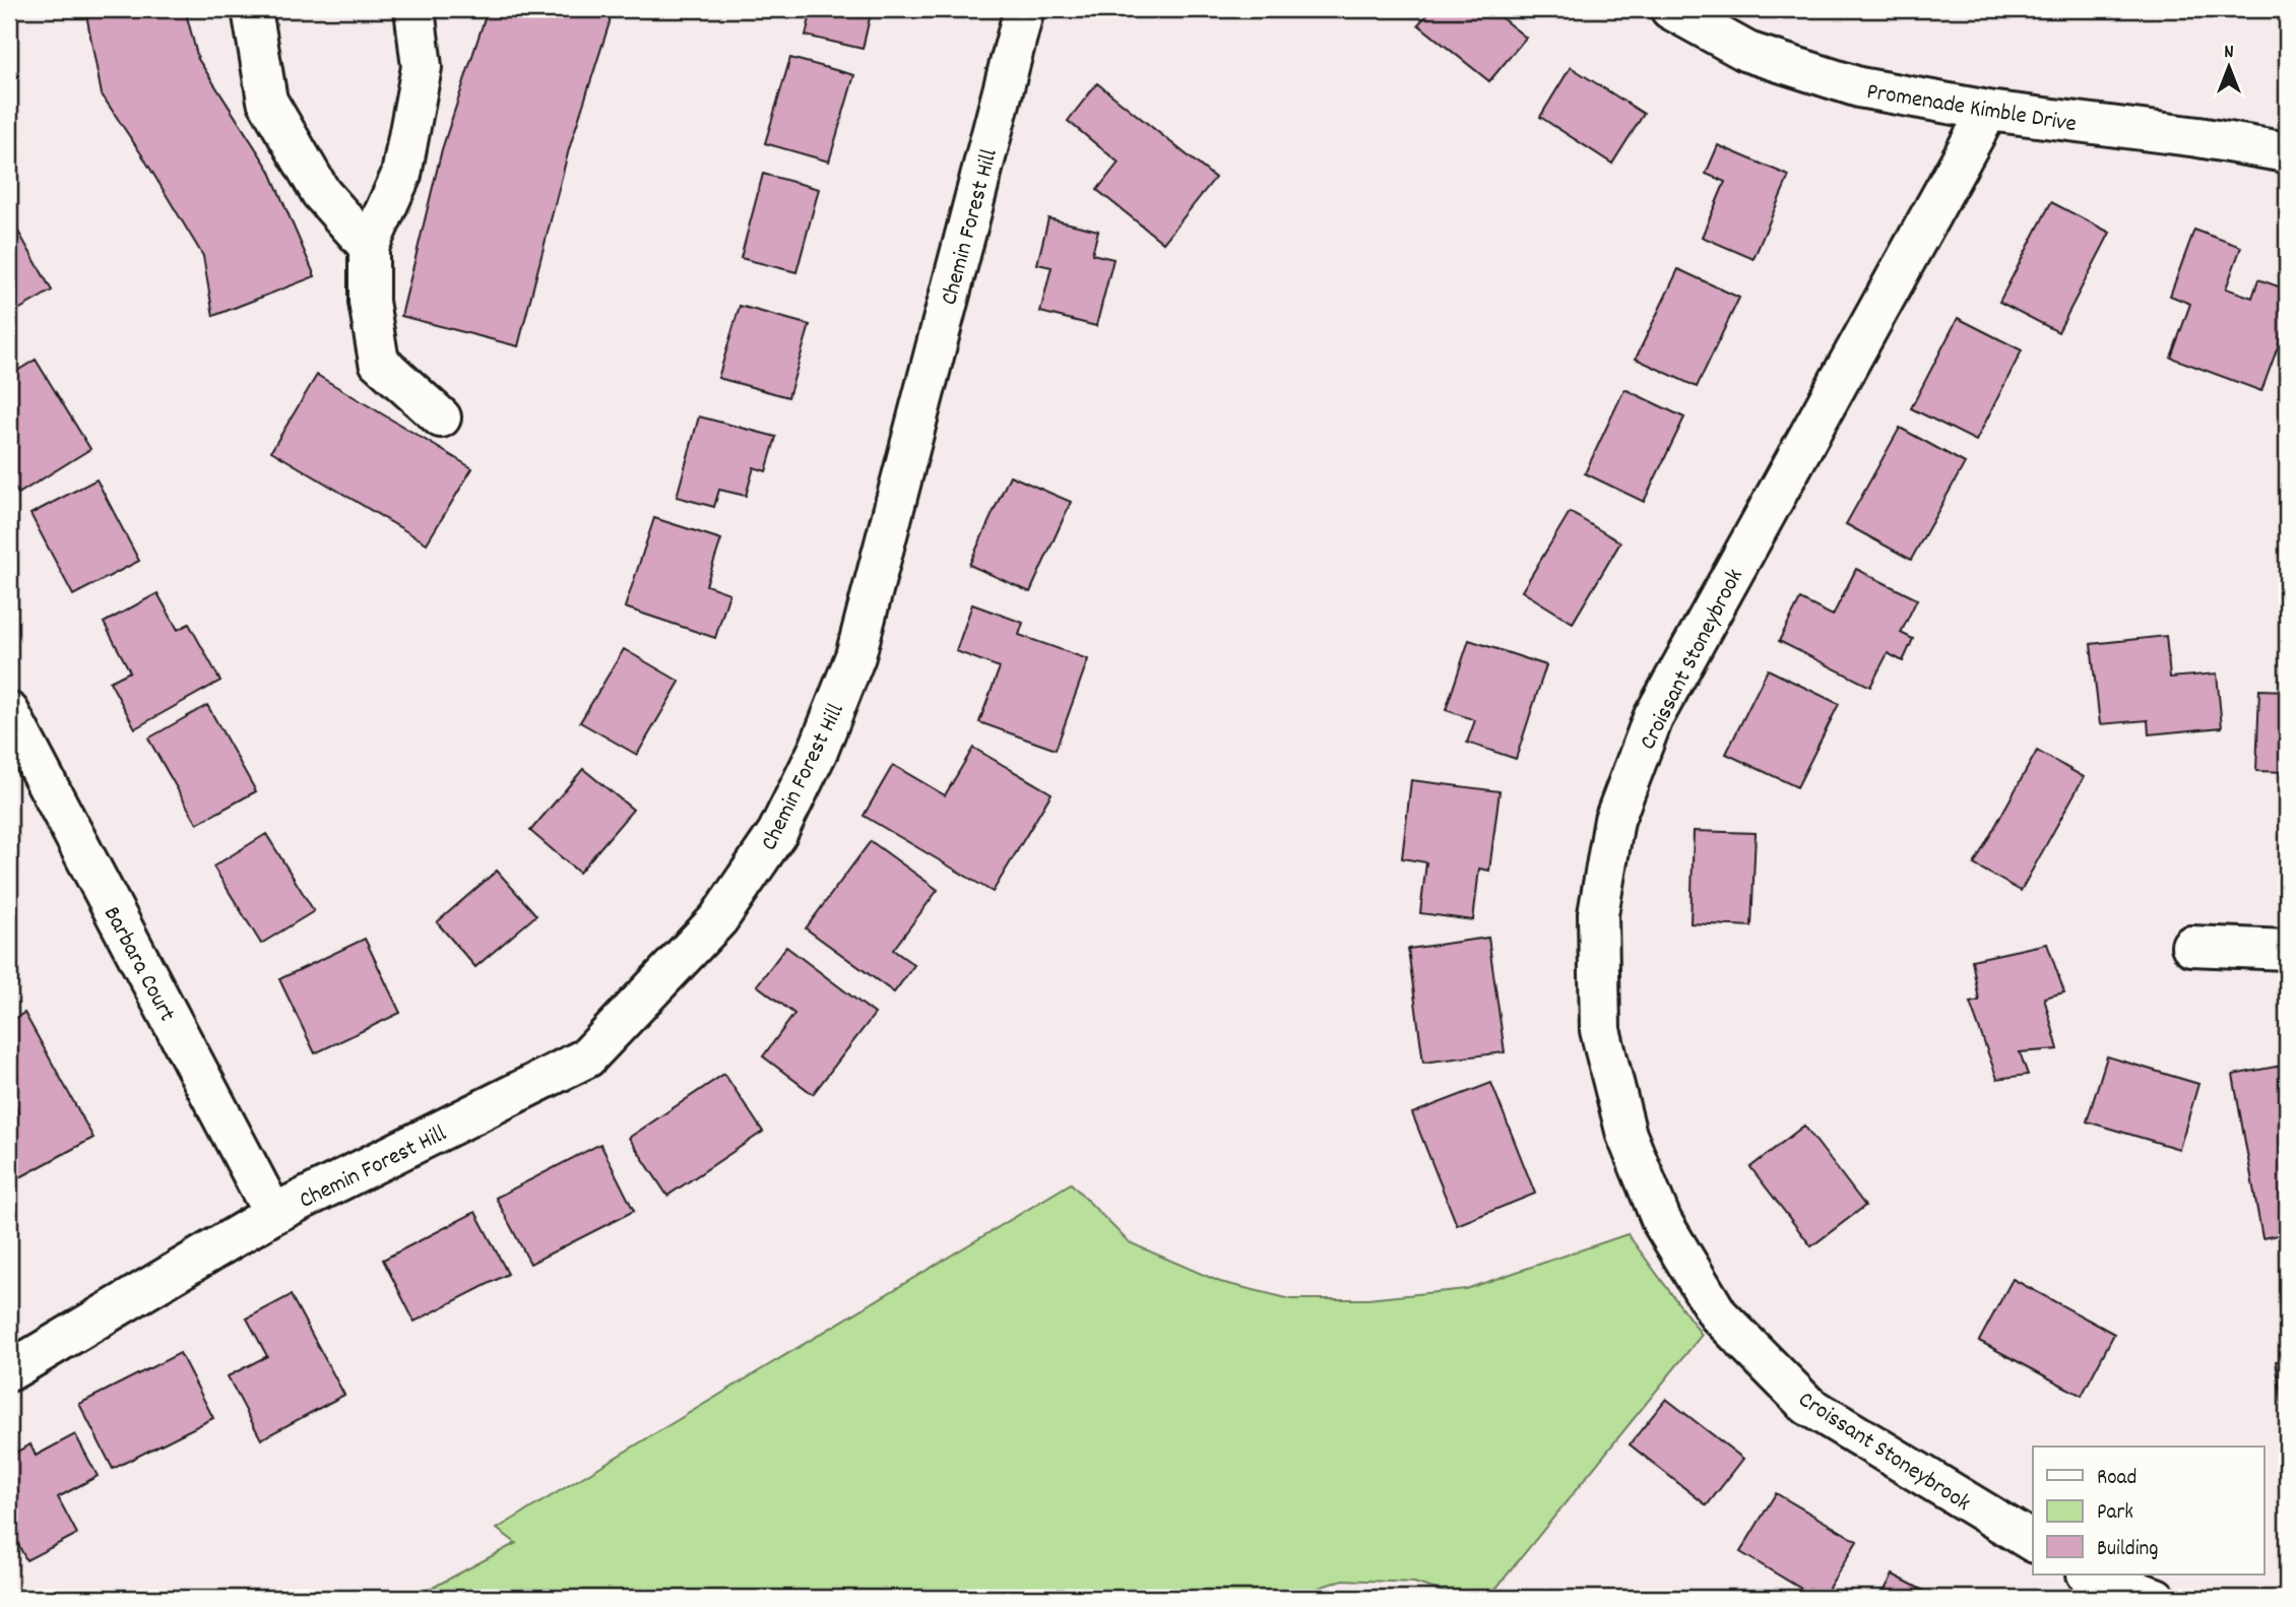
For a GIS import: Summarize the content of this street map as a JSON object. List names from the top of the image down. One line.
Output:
{"streets":{"street":["Promenade Kimble Drive","Chemin Forest Hill","Croissant Stoneybrook","Barbara Court"]},"crossings":[["Promenade Kimble Drive","Croissant Stoneybrook"],["Chemin Forest Hill","Barbara Court"]],"legend":["Road","Park","Building"],"north":"top"}
